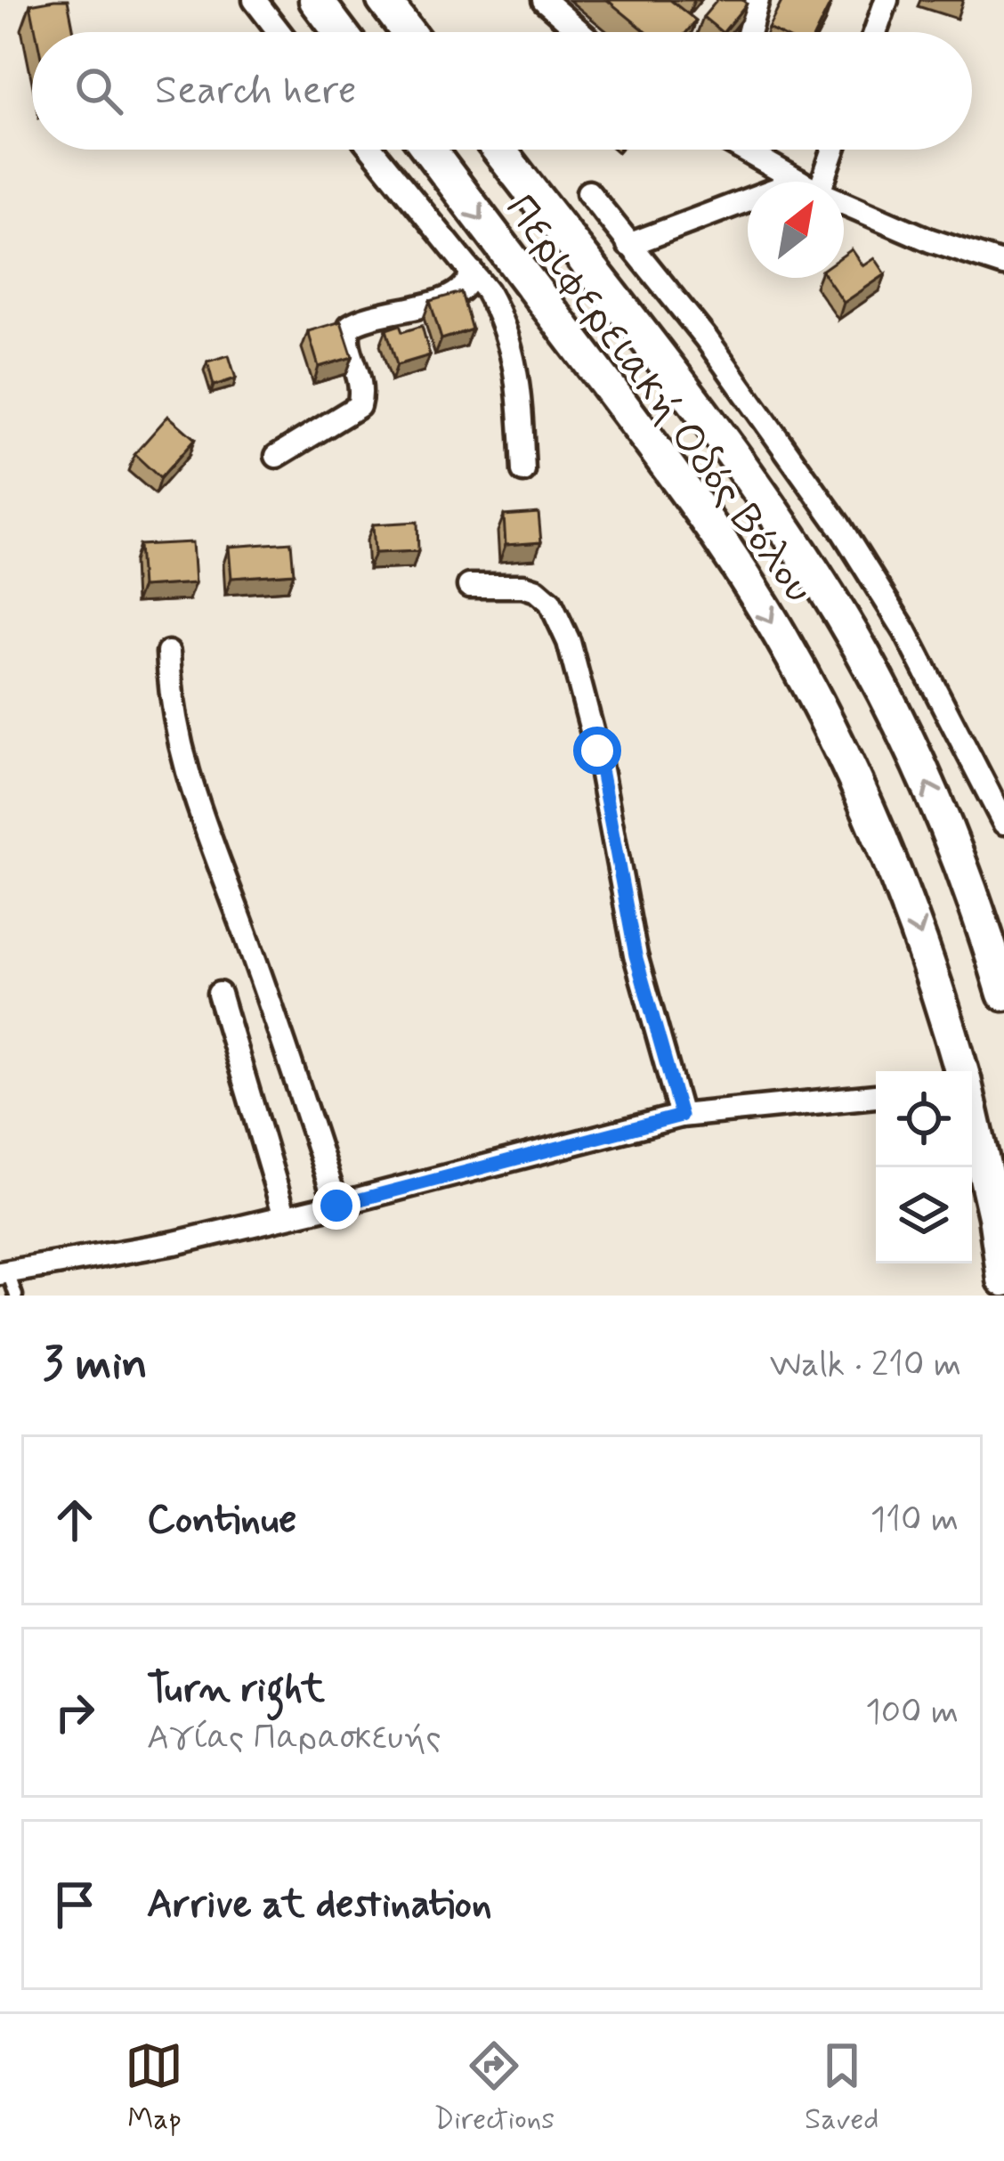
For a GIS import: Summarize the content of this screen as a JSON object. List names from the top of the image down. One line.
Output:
{"streets":{"main road":["Περιφερειακή Οδός Βόλου"]},"north":"top right","page":{"search":"Search here","heading":["3 min","Walk · 210 m"],"list":[["Continue","110 m"],["Turn right","Αγίας Παρασκευής","100 m"],"Arrive at destination"],"nav":["Map","Directions","Saved"]}}
